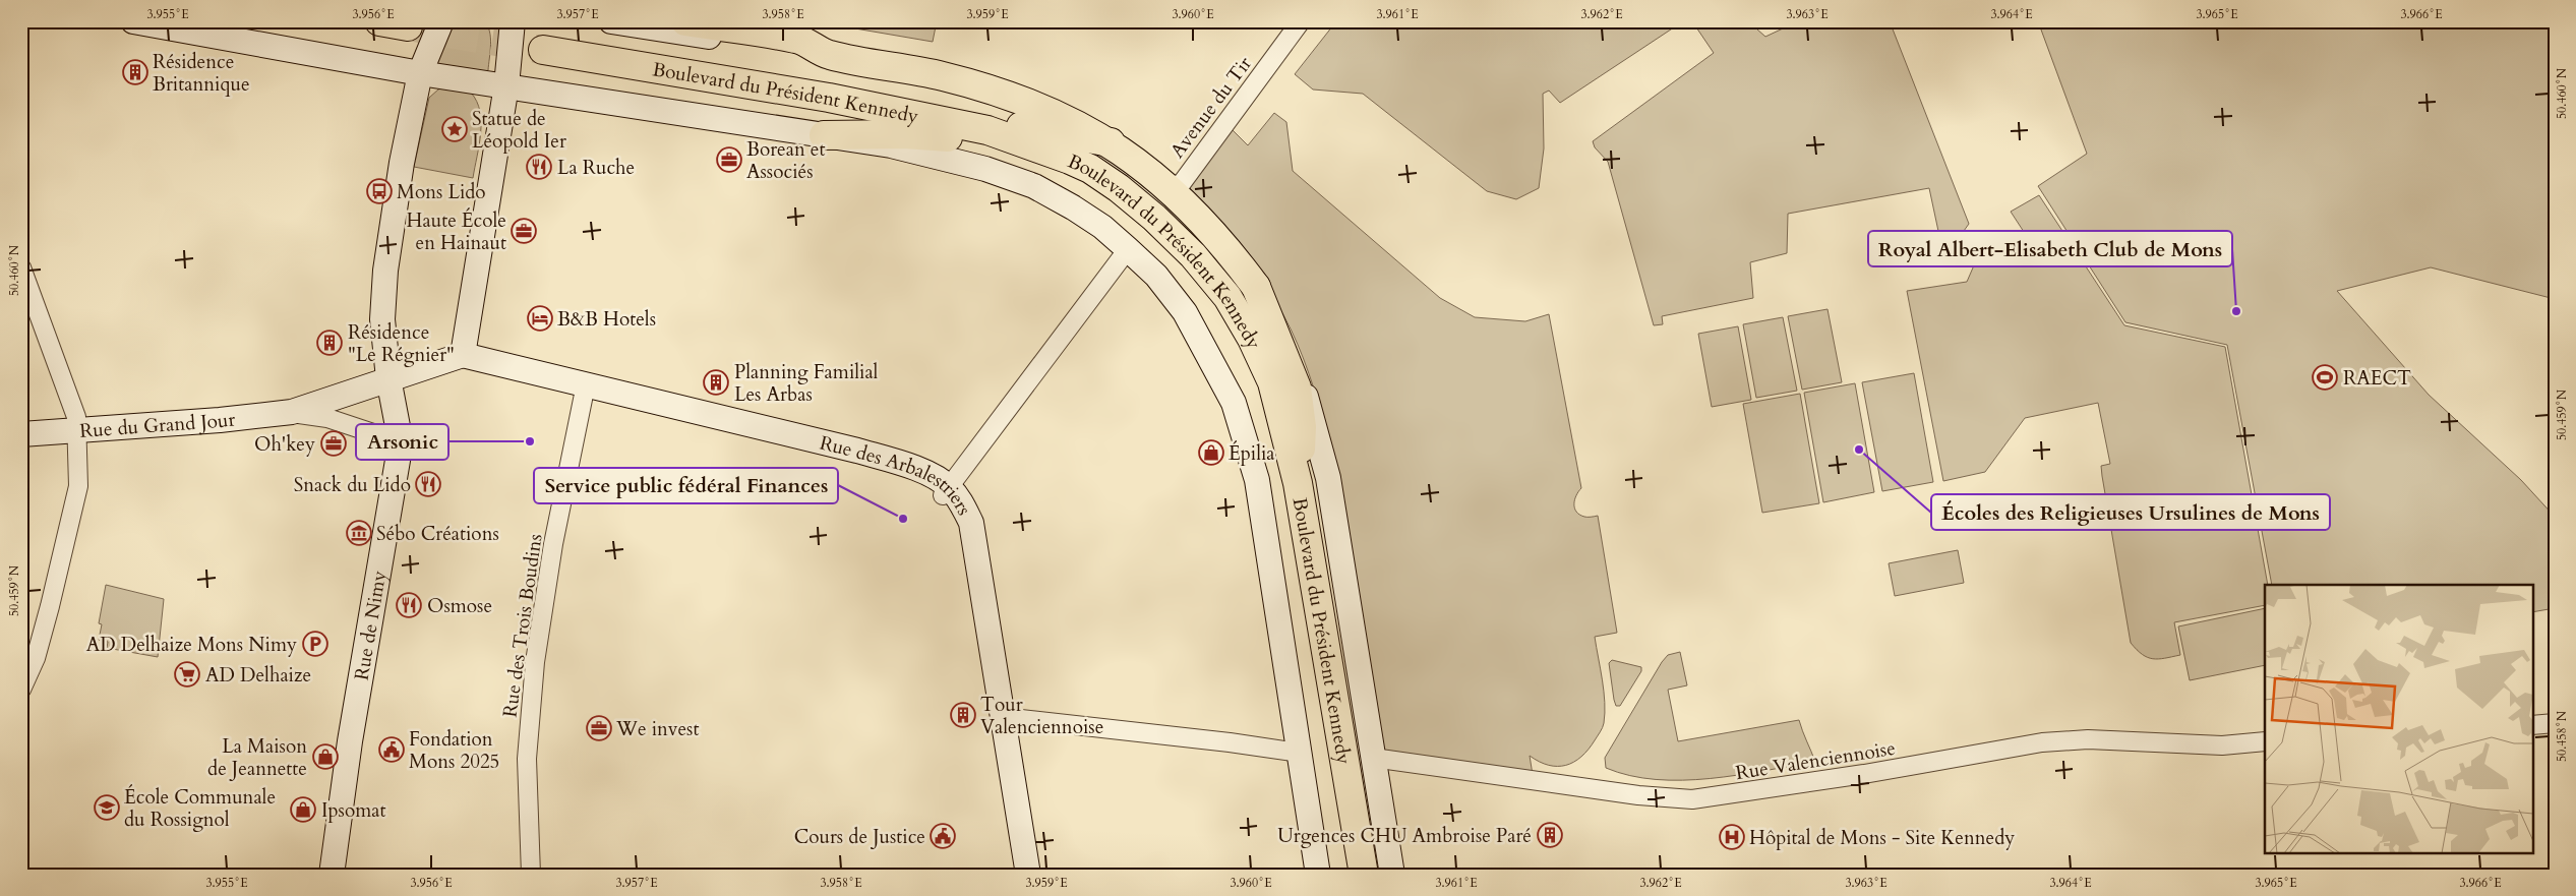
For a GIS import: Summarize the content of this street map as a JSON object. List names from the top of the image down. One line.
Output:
{"streets":{"main road":["Boulevard du Président Kennedy"],"street":["Avenue du Tir","Rue du Grand Jour","Rue des Arbalestriers","Rue de Nimy","Rue des Trois Boudins","Rue Valenciennoise"]},"crossings":[["Boulevard du Président Kennedy","Rue de Nimy"],["Boulevard du Président Kennedy","Rue Valenciennoise"],["Rue du Grand Jour","Rue des Arbalestriers"],["Rue du Grand Jour","Rue de Nimy"],["Rue des Arbalestriers","Rue des Trois Boudins"]],"places":{"building":["Résidence Britannique","Résidence \"Le Régnier\"","Planning Familial Les Arbas","Tour Valenciennoise","Urgences CHU Ambroise Paré"],"place":["Statue de Léopold Ier"],"office":["Borean et Associés","Haute École en Hainaut","Oh'key","We invest"],"restaurant":["La Ruche","Snack du Lido","Osmose"],"bus stop":["Mons Lido"],"other":["Royal Albert-Elisabeth Club de Mons","Arsonic","Écoles des Religieuses Ursulines de Mons","Service public fédéral Finances"],"hotel":["B&B Hotels"],"sports":["RAECT"],"shop":["Épilia","La Maison de Jeannette","Ipsomat"],"museum":["Sébo Créations"],"parking":["AD Delhaize Mons Nimy"],"supermarket":["AD Delhaize"],"public building":["Fondation Mons 2025","Cours de Justice"],"school or university":["École Communale du Rossignol"],"hospital":["Hôpital de Mons - Site Kennedy"]},"coordinates":["3.955°E","3.956°E","3.957°E","3.958°E","3.959°E","3.960°E","3.961°E","3.962°E","3.963°E","3.964°E","3.965°E","3.966°E","50.460°N","50.459°N","50.458°N"]}
